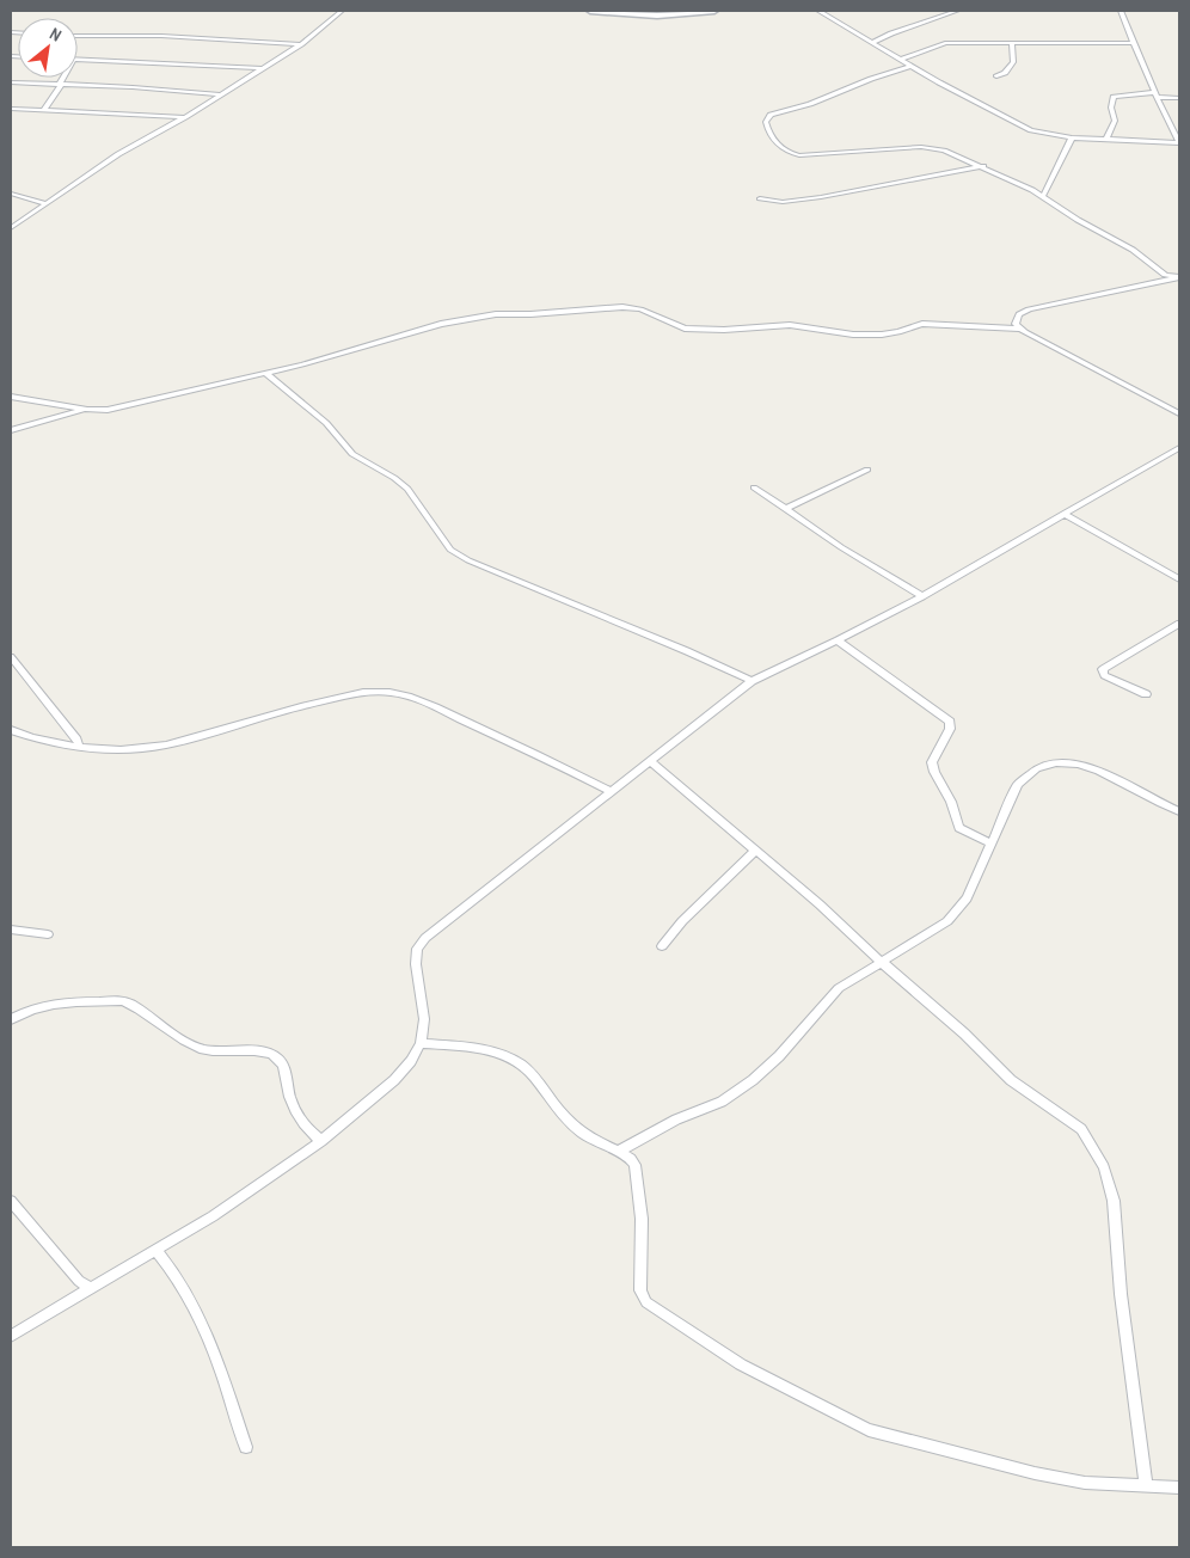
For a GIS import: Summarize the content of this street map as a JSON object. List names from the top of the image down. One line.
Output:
{"north":"top right"}
